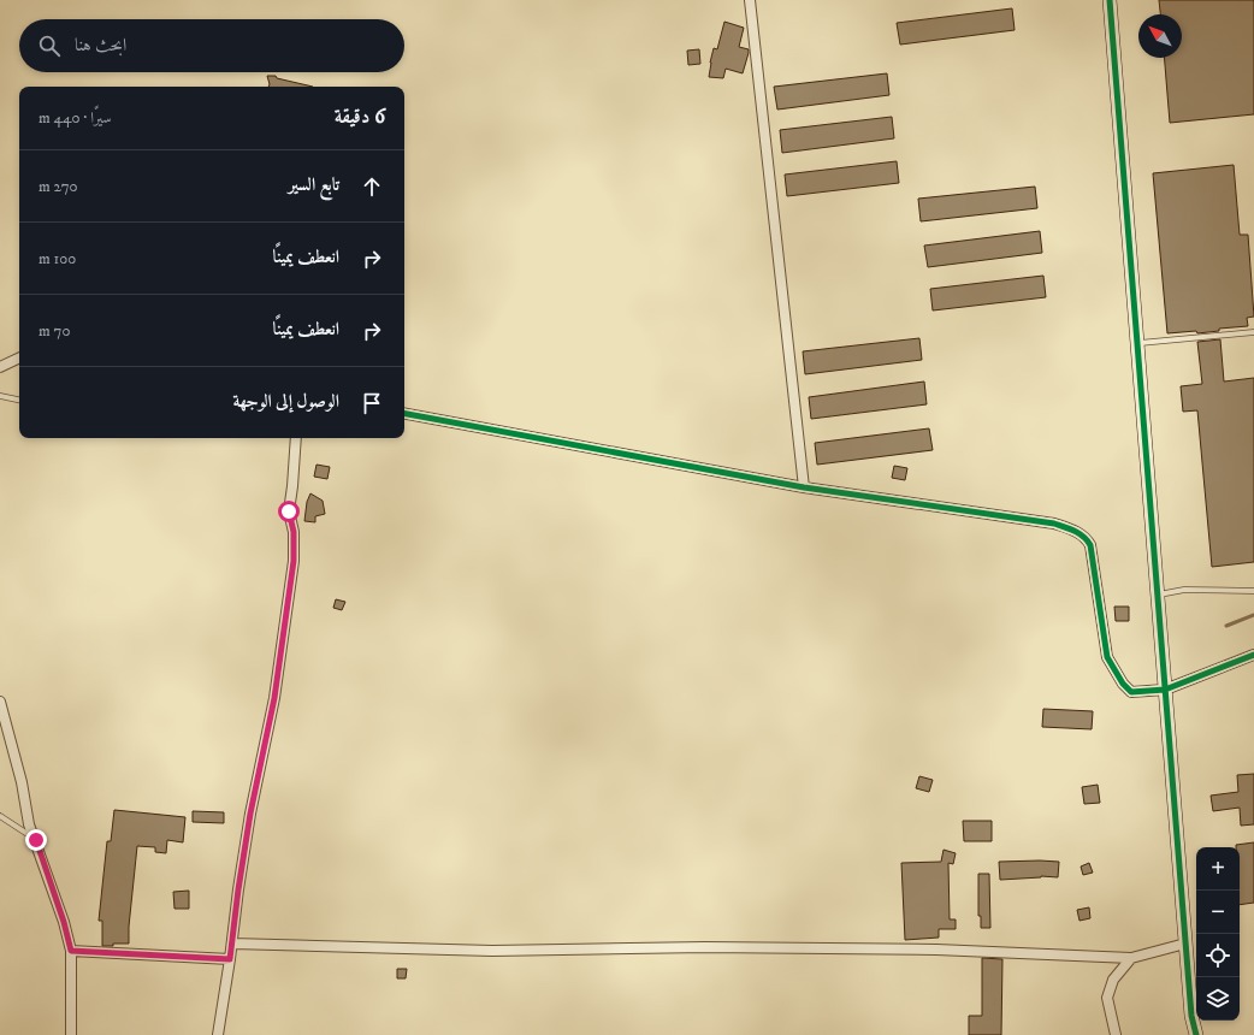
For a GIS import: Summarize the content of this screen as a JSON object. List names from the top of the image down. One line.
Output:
{"north":"top left","page":{"search":"ابحث هنا","heading":["6 دقيقة","سيرًا · 440 m"],"list":[["تابع السير","270 m"],["انعطف يمينًا","100 m"],["انعطف يمينًا","70 m"],"الوصول إلى الوجهة"],"map_buttons":["+","−"]}}
